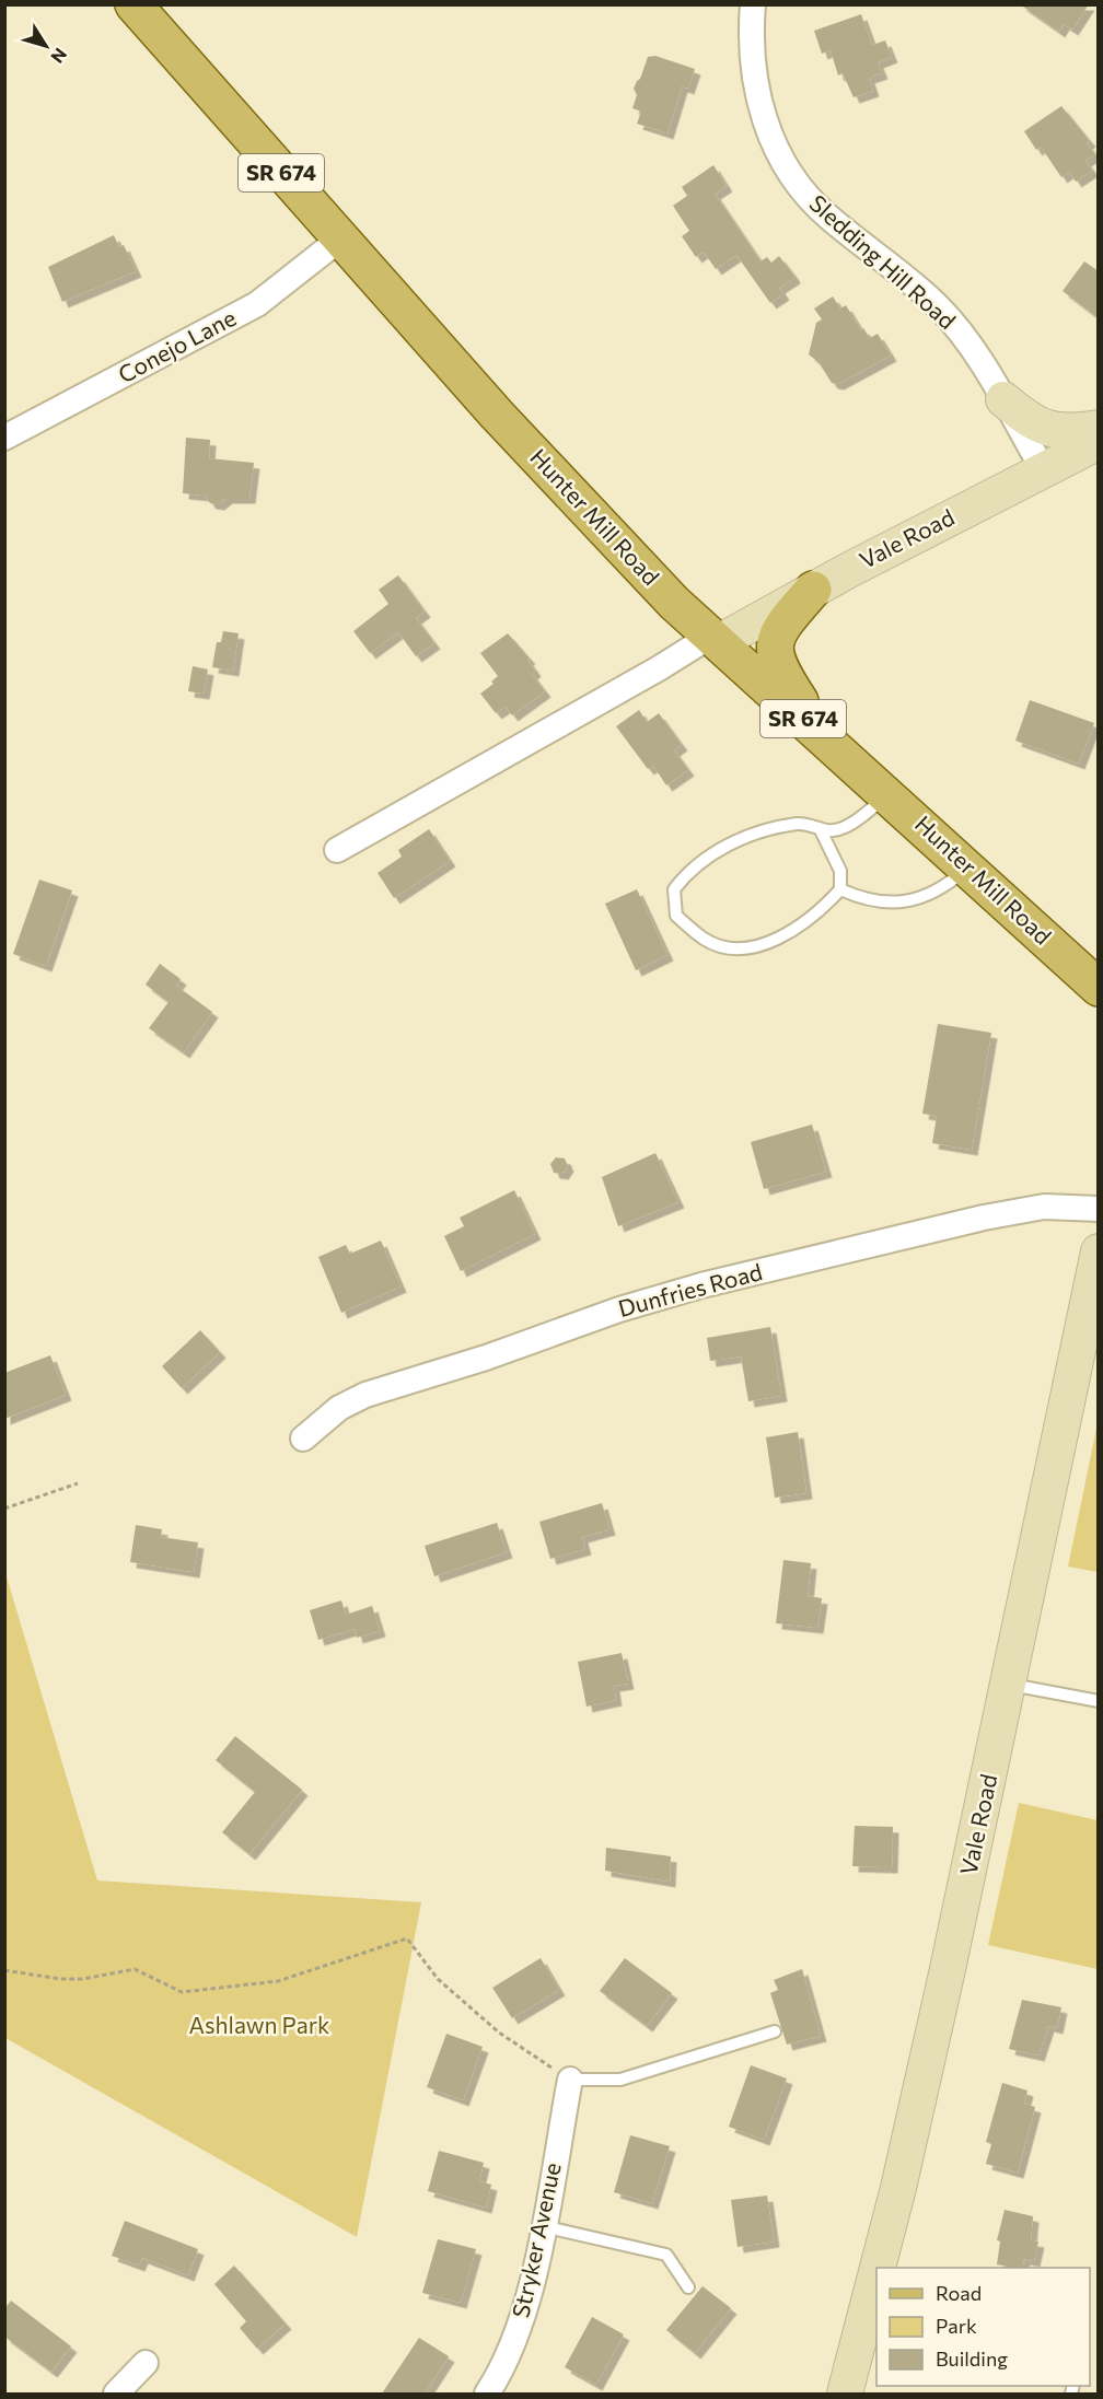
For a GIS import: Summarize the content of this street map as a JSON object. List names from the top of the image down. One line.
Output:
{"streets":{"main road":["SR 674","Hunter Mill Road","Vale Road"],"street":["Sledding Hill Road","Conejo Lane","Dunfries Road","Stryker Avenue"]},"crossings":[["Sledding Hill Road","Vale Road"],["Conejo Lane","Hunter Mill Road"],["Hunter Mill Road","Vale Road"]],"parks":["Ashlawn Park"],"legend":["Road","Park","Building"],"north":"bottom right"}
